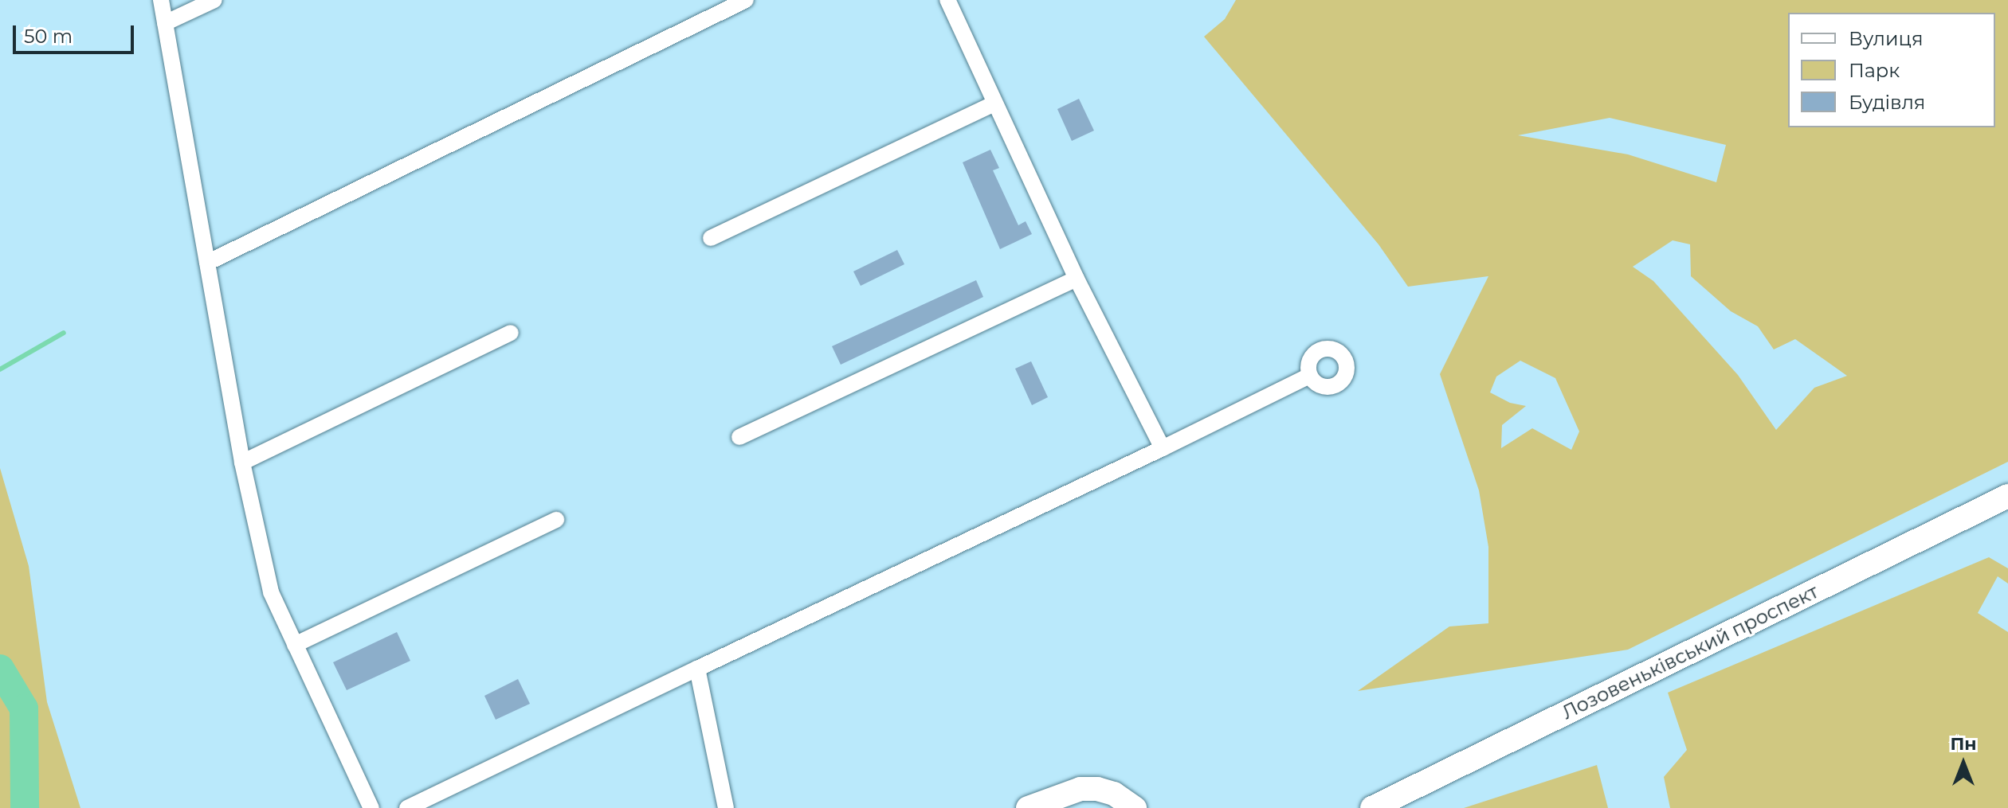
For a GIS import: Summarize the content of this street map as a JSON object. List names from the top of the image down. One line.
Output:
{"streets":{"highway":["Лозовеньківський проспект"]},"legend":["Вулиця","Парк","Будівля"],"scale_bar":"50 m","north":"top"}
